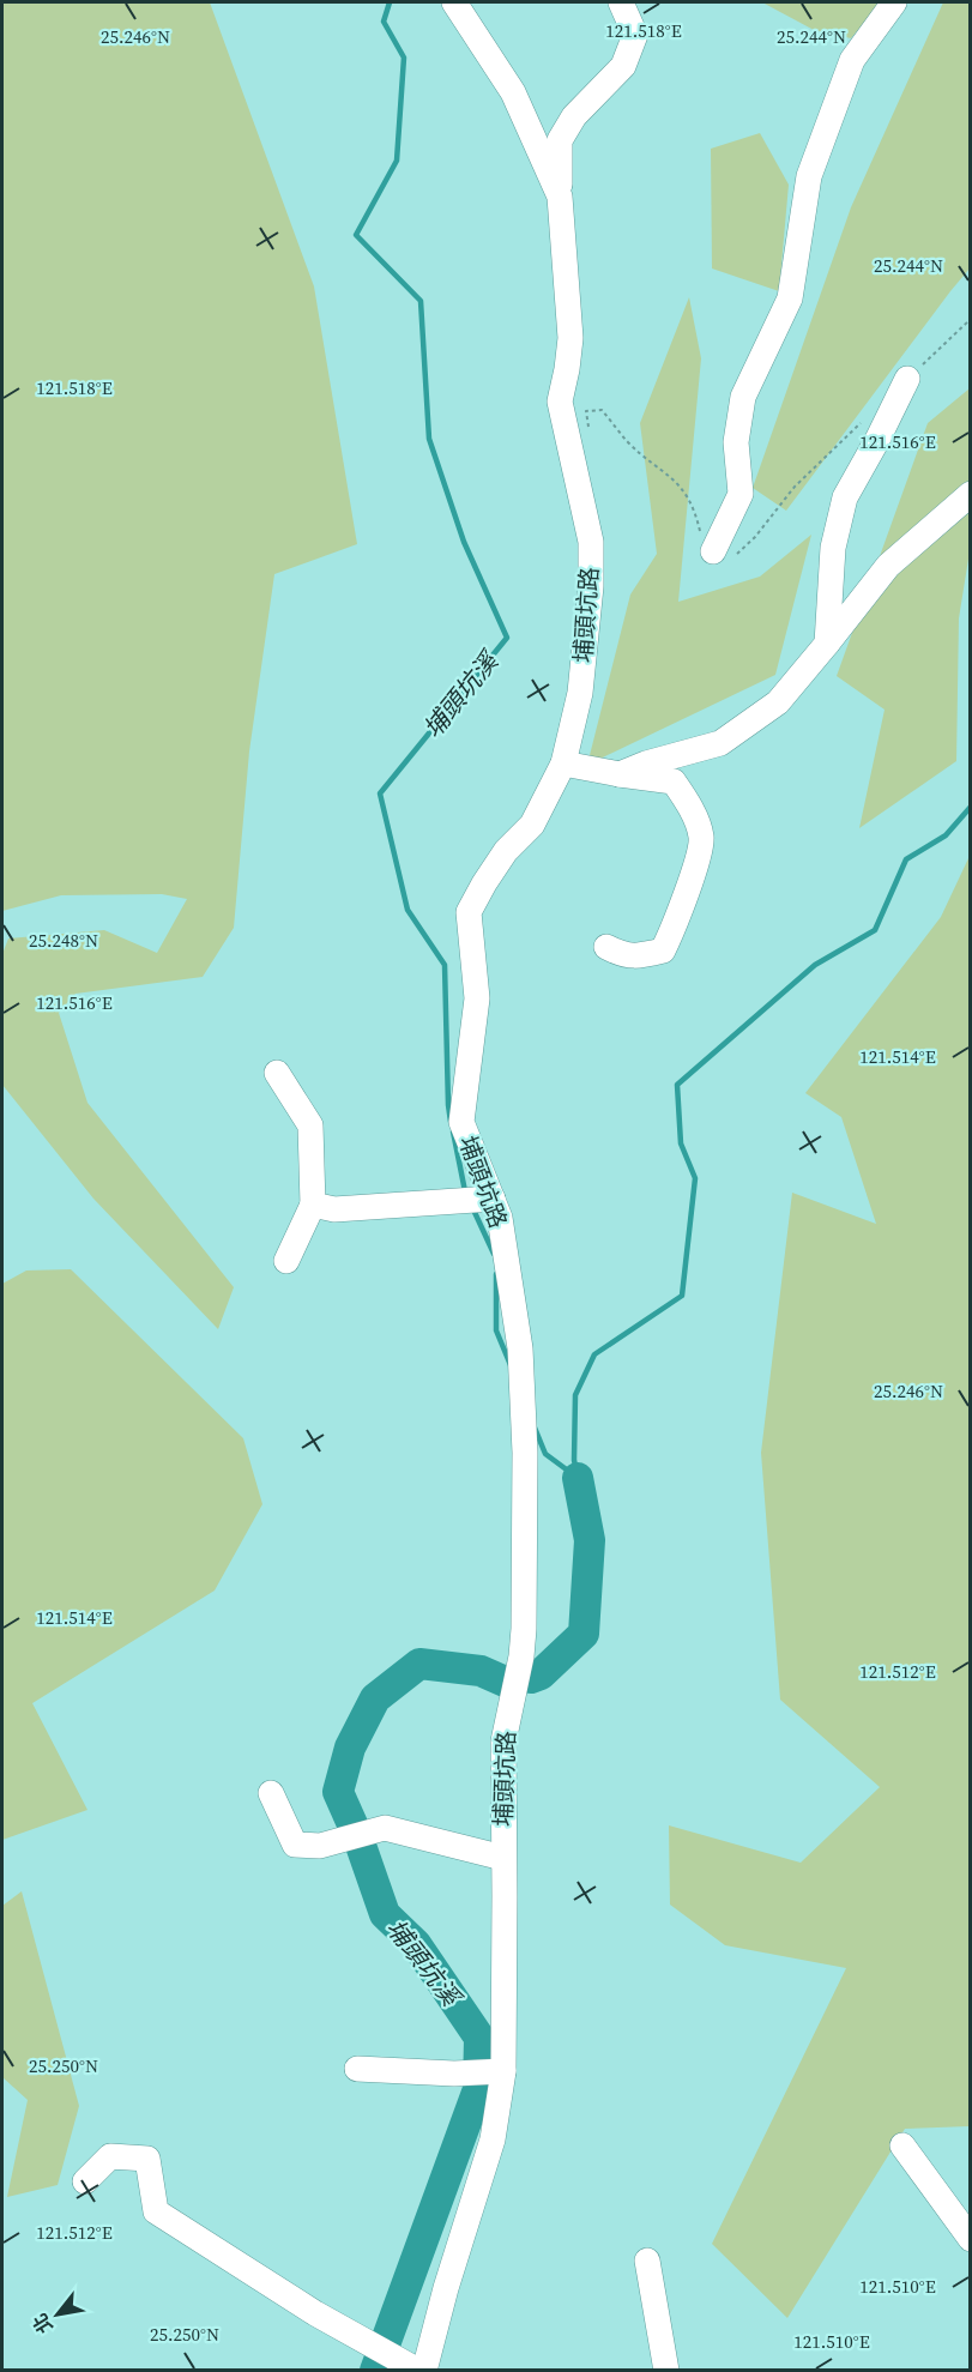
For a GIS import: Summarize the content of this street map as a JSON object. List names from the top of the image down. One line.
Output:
{"streets":{"street":["埔頭坑路"]},"water":["埔頭坑溪"],"north":"bottom left","coordinates":["121.518°E","25.246°N","25.244°N","121.516°E","25.248°N","121.514°E","121.512°E","25.250°N","121.510°E"]}
